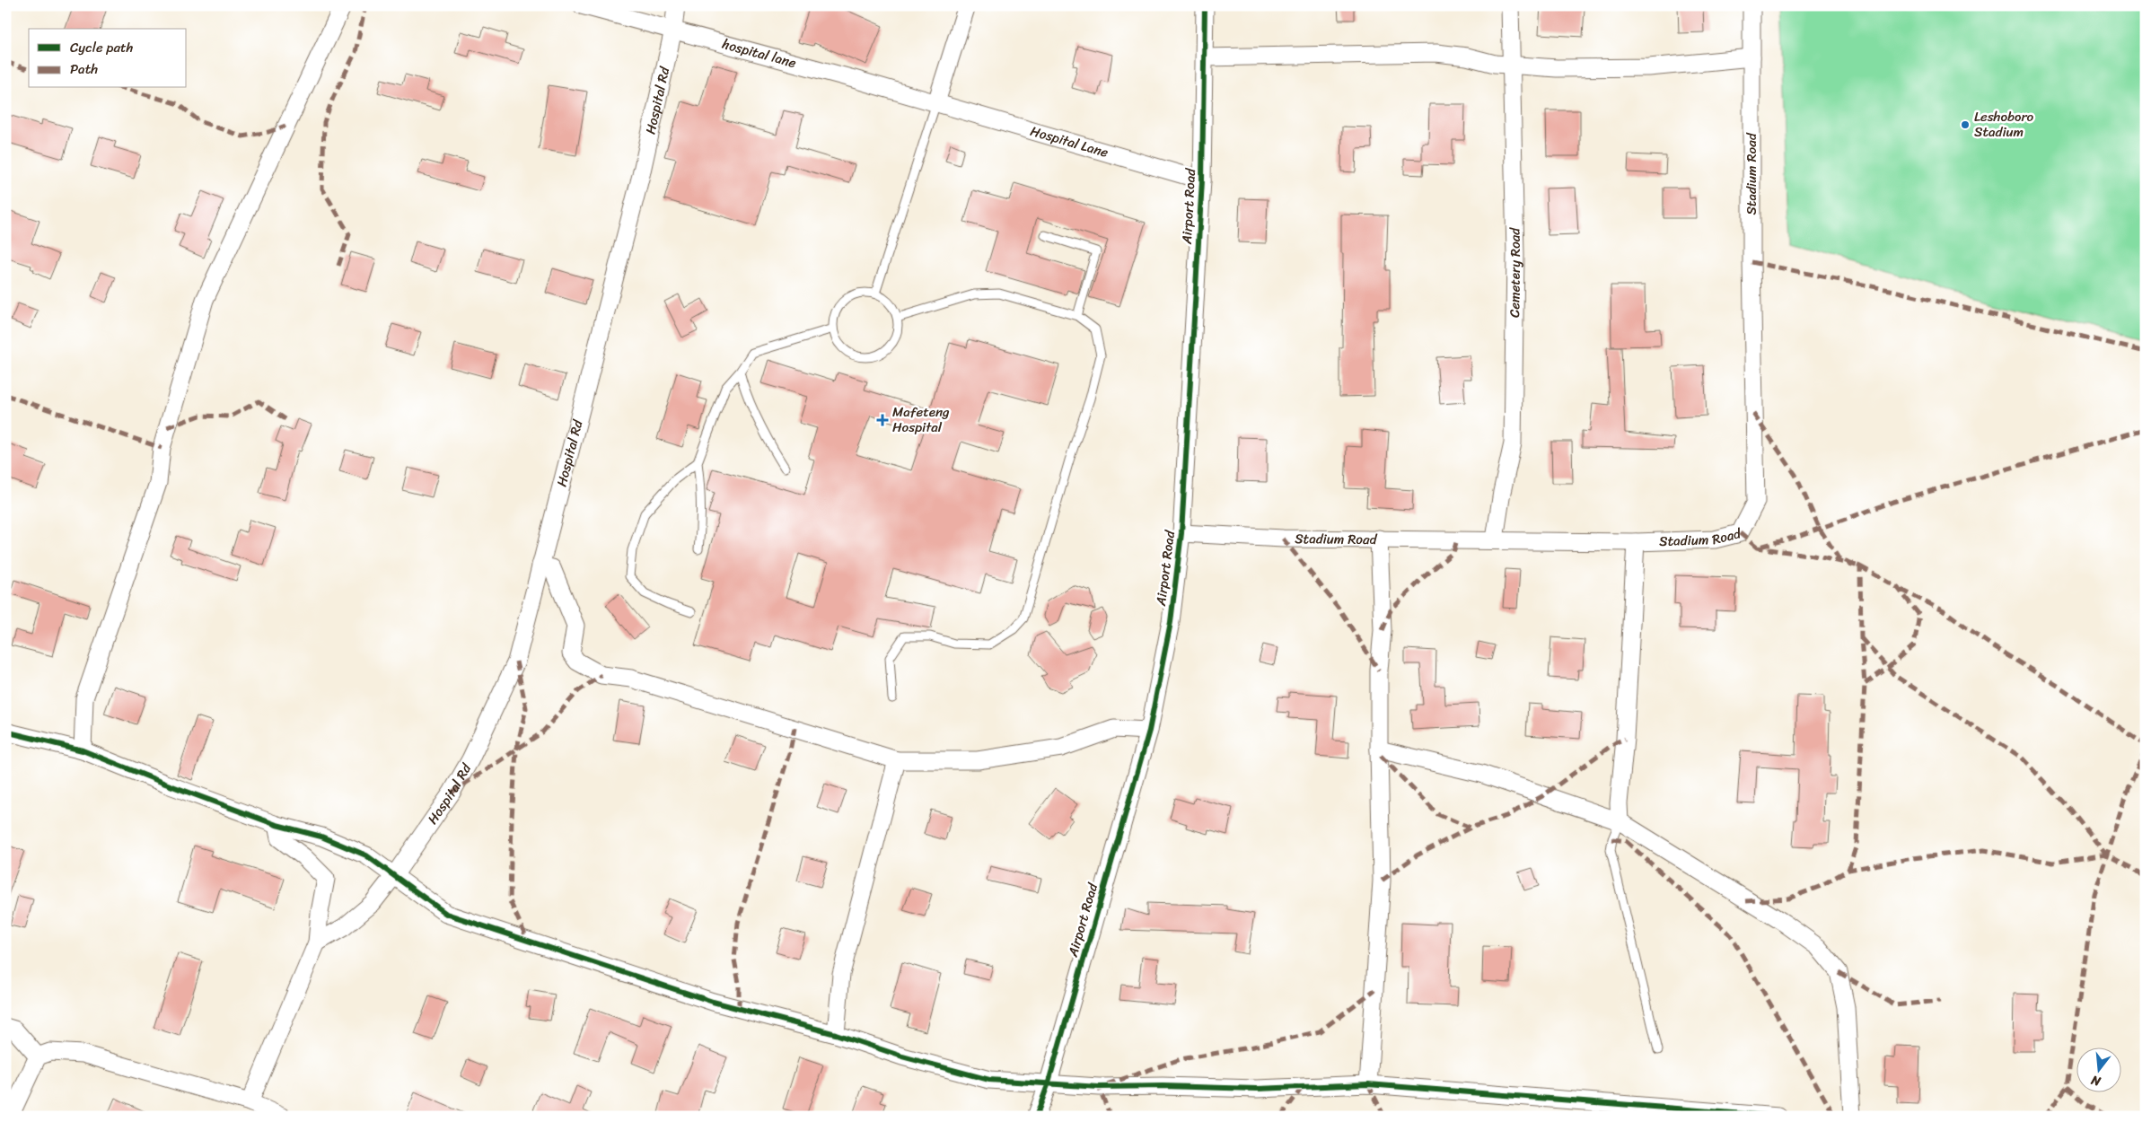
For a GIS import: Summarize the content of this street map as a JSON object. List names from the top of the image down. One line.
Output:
{"streets":{"street":["hospital lane","Hospital Rd","Hospital Lane","Stadium Road","Airport Road","Cemetery Road"]},"crossings":[["hospital lane","Hospital Rd"],["hospital lane","Hospital Lane"],["Hospital Lane","Airport Road"],["Stadium Road","Airport Road"],["Stadium Road","Cemetery Road"]],"places":{"other":["Leshoboro Stadium"],"health":["Mafeteng Hospital"]},"legend":["Cycle path","Path"],"north":"bottom"}
